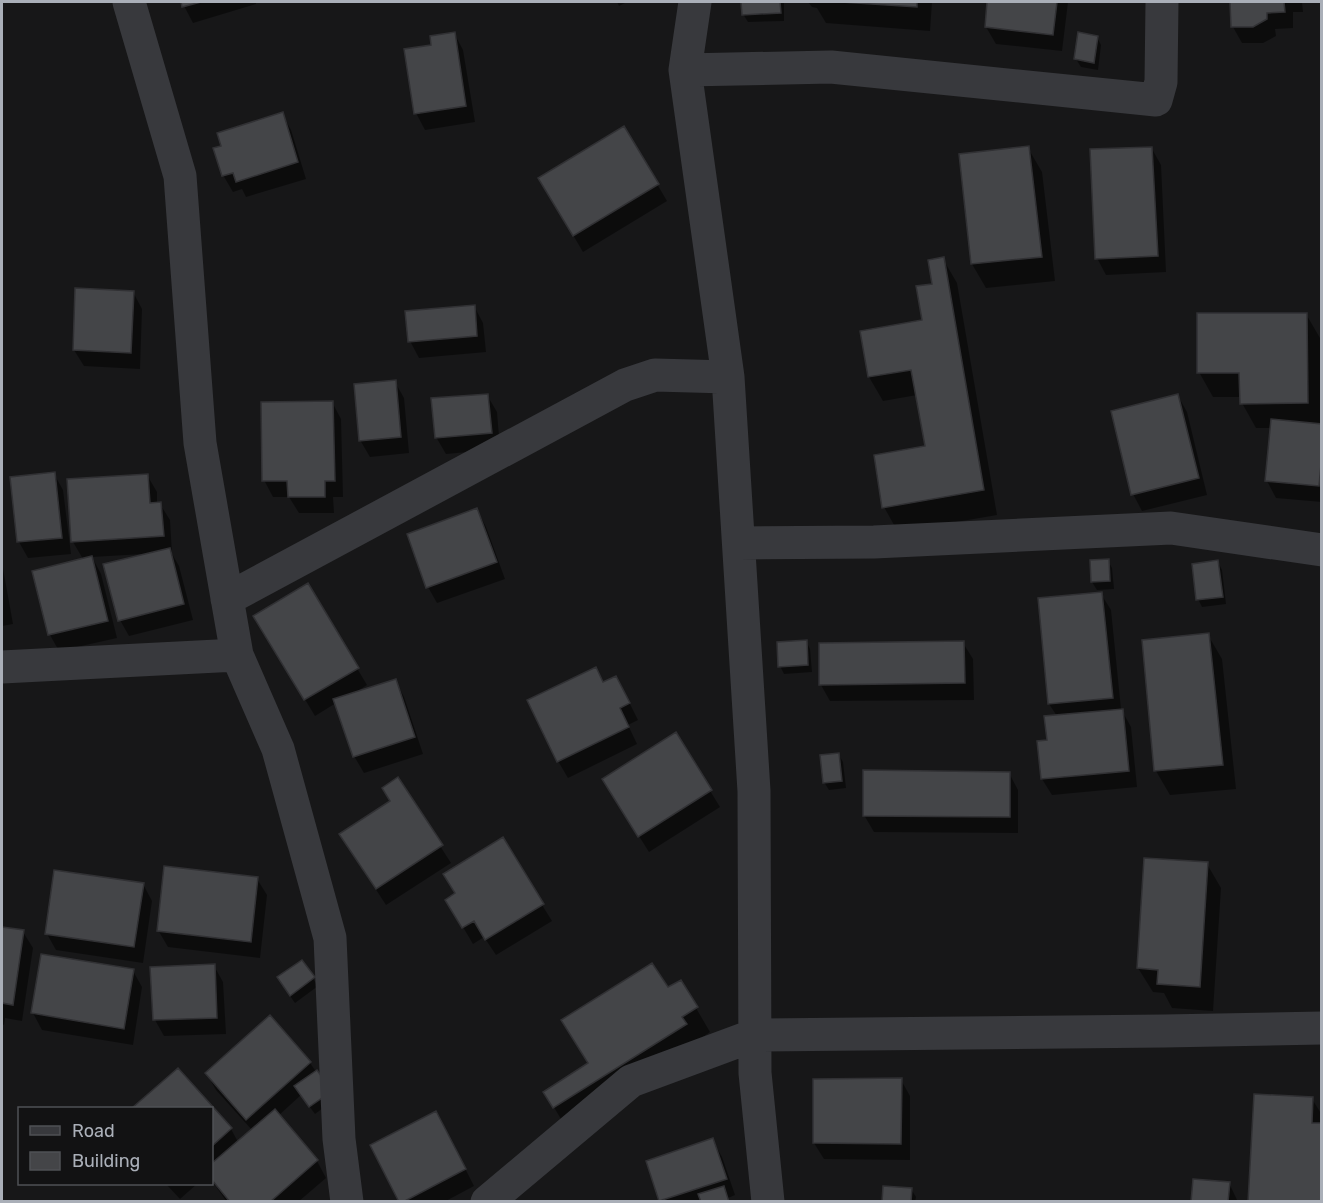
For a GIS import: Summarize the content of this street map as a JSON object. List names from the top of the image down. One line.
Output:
{"legend":["Road","Building"]}
